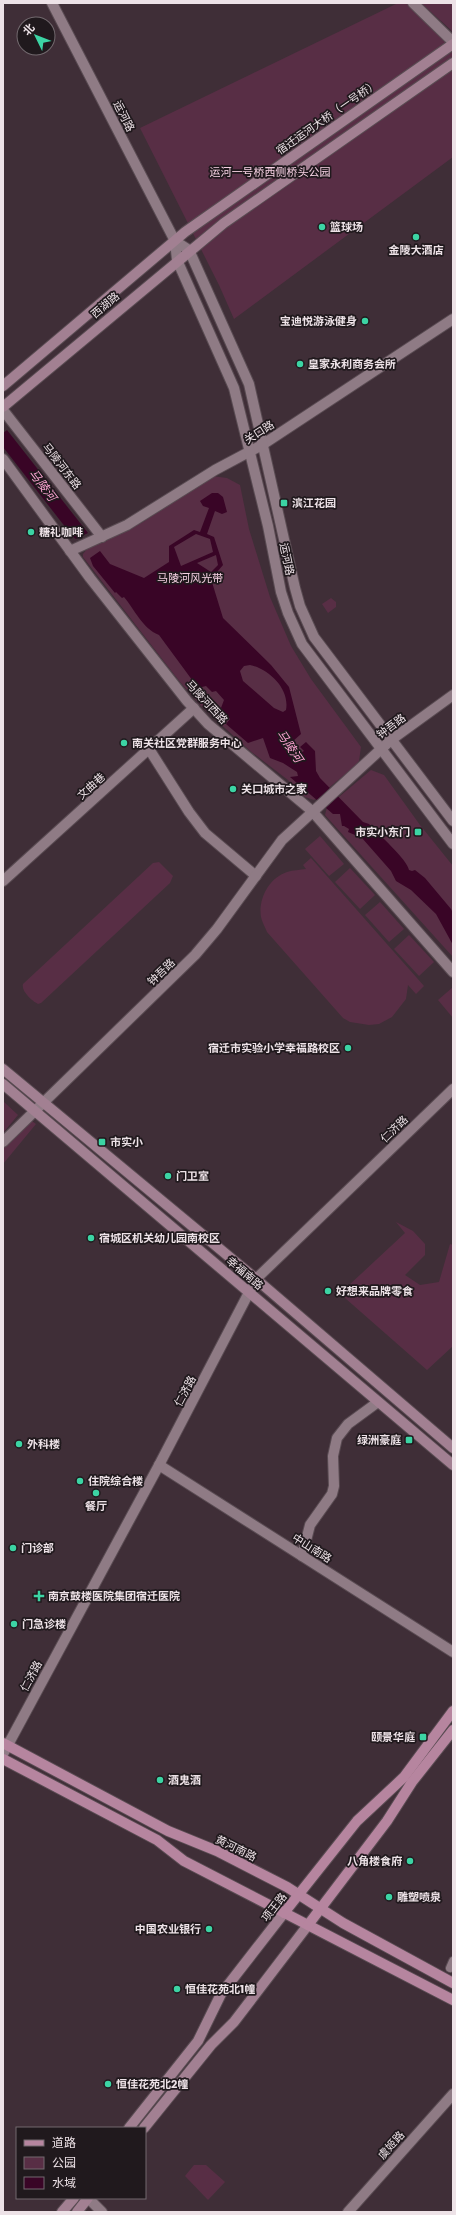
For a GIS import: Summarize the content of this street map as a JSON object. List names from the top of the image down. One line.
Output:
{"streets":{"main road":["宿迁运河大桥（一号桥）","西湖路","幸福南路","黄河南路","项王路"],"street":["运河路","关口路","马陵河东路","马陵河西路","钟吾路","文曲巷","仁济路","中山南路","虞姬路"]},"crossings":[["运河路","西湖路"],["运河路","关口路"],["运河路","钟吾路"],["宿迁运河大桥（一号桥）","西湖路"],["西湖路","马陵河东路"],["关口路","马陵河东路"],["关口路","马陵河西路"],["马陵河西路","钟吾路"],["马陵河西路","文曲巷"],["钟吾路","幸福南路"],["仁济路","幸福南路"],["仁济路","中山南路"],["仁济路","黄河南路"],["黄河南路","项王路"]],"water":["马陵河"],"parks":["运河一号桥西侧桥头公园","马陵河风光带"],"places":{"other":["篮球场","金陵大酒店","宝迪悦游泳健身","皇家永利商务会所","糖礼咖啡","南关社区党群服务中心","关口城市之家","宿迁市实验小学幸福路校区","门卫室","宿城区机关幼儿园南校区","好想来品牌零食","外科楼","住院综合楼","餐厅","门诊部","门急诊楼","酒鬼酒","八角楼食府","雕塑喷泉","中国农业银行","恒佳花苑北1幢","恒佳花苑北2幢"],"transit":["滨江花园","市实小东门","市实小","绿洲豪庭","颐景华庭"],"health":["南京鼓楼医院集团宿迁医院"]},"legend":["道路","公园","水域"],"north":"top left"}
